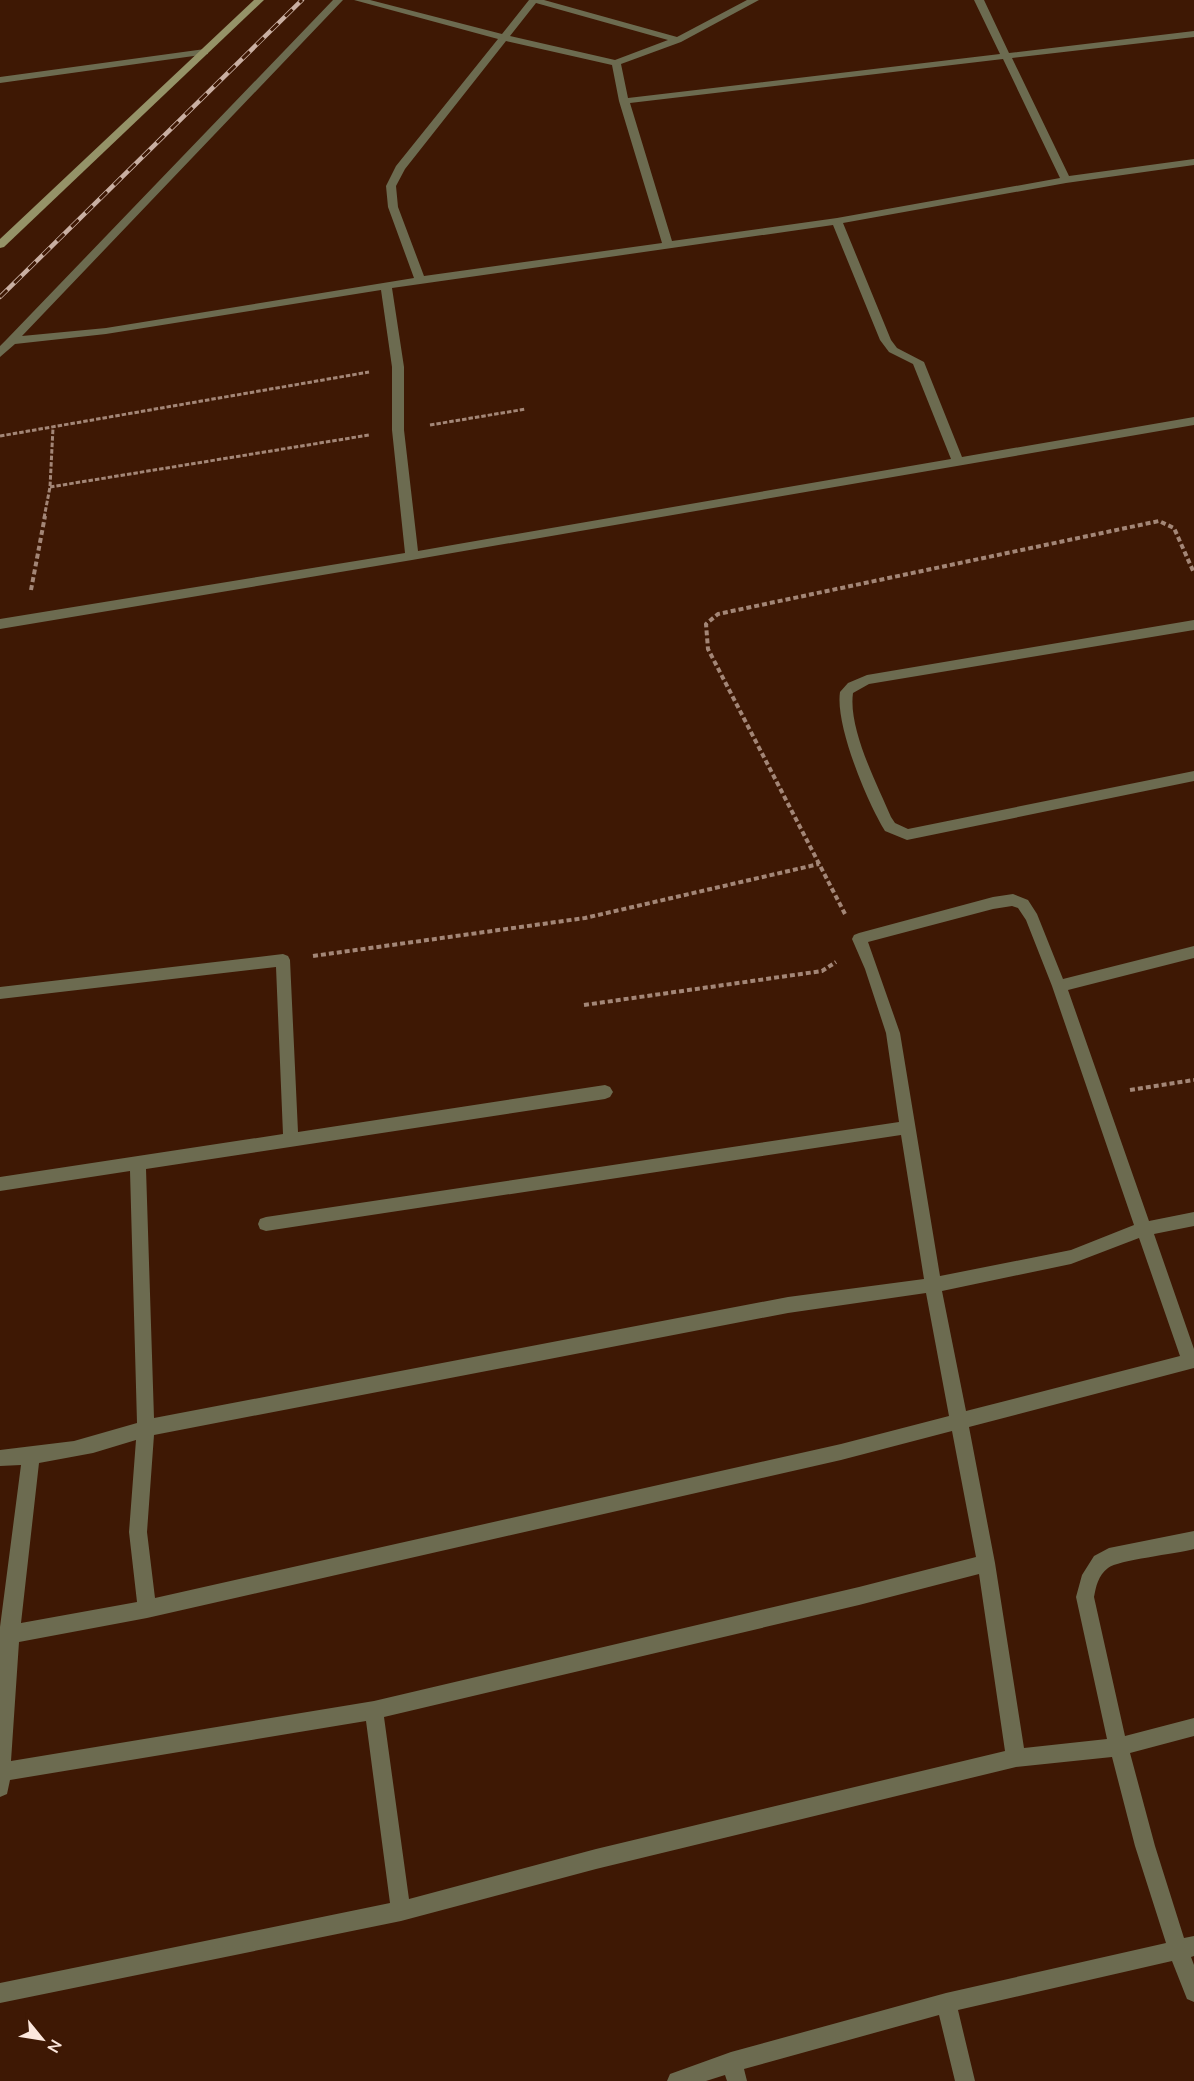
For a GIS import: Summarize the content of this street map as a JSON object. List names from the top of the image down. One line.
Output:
{"north":"bottom right"}
